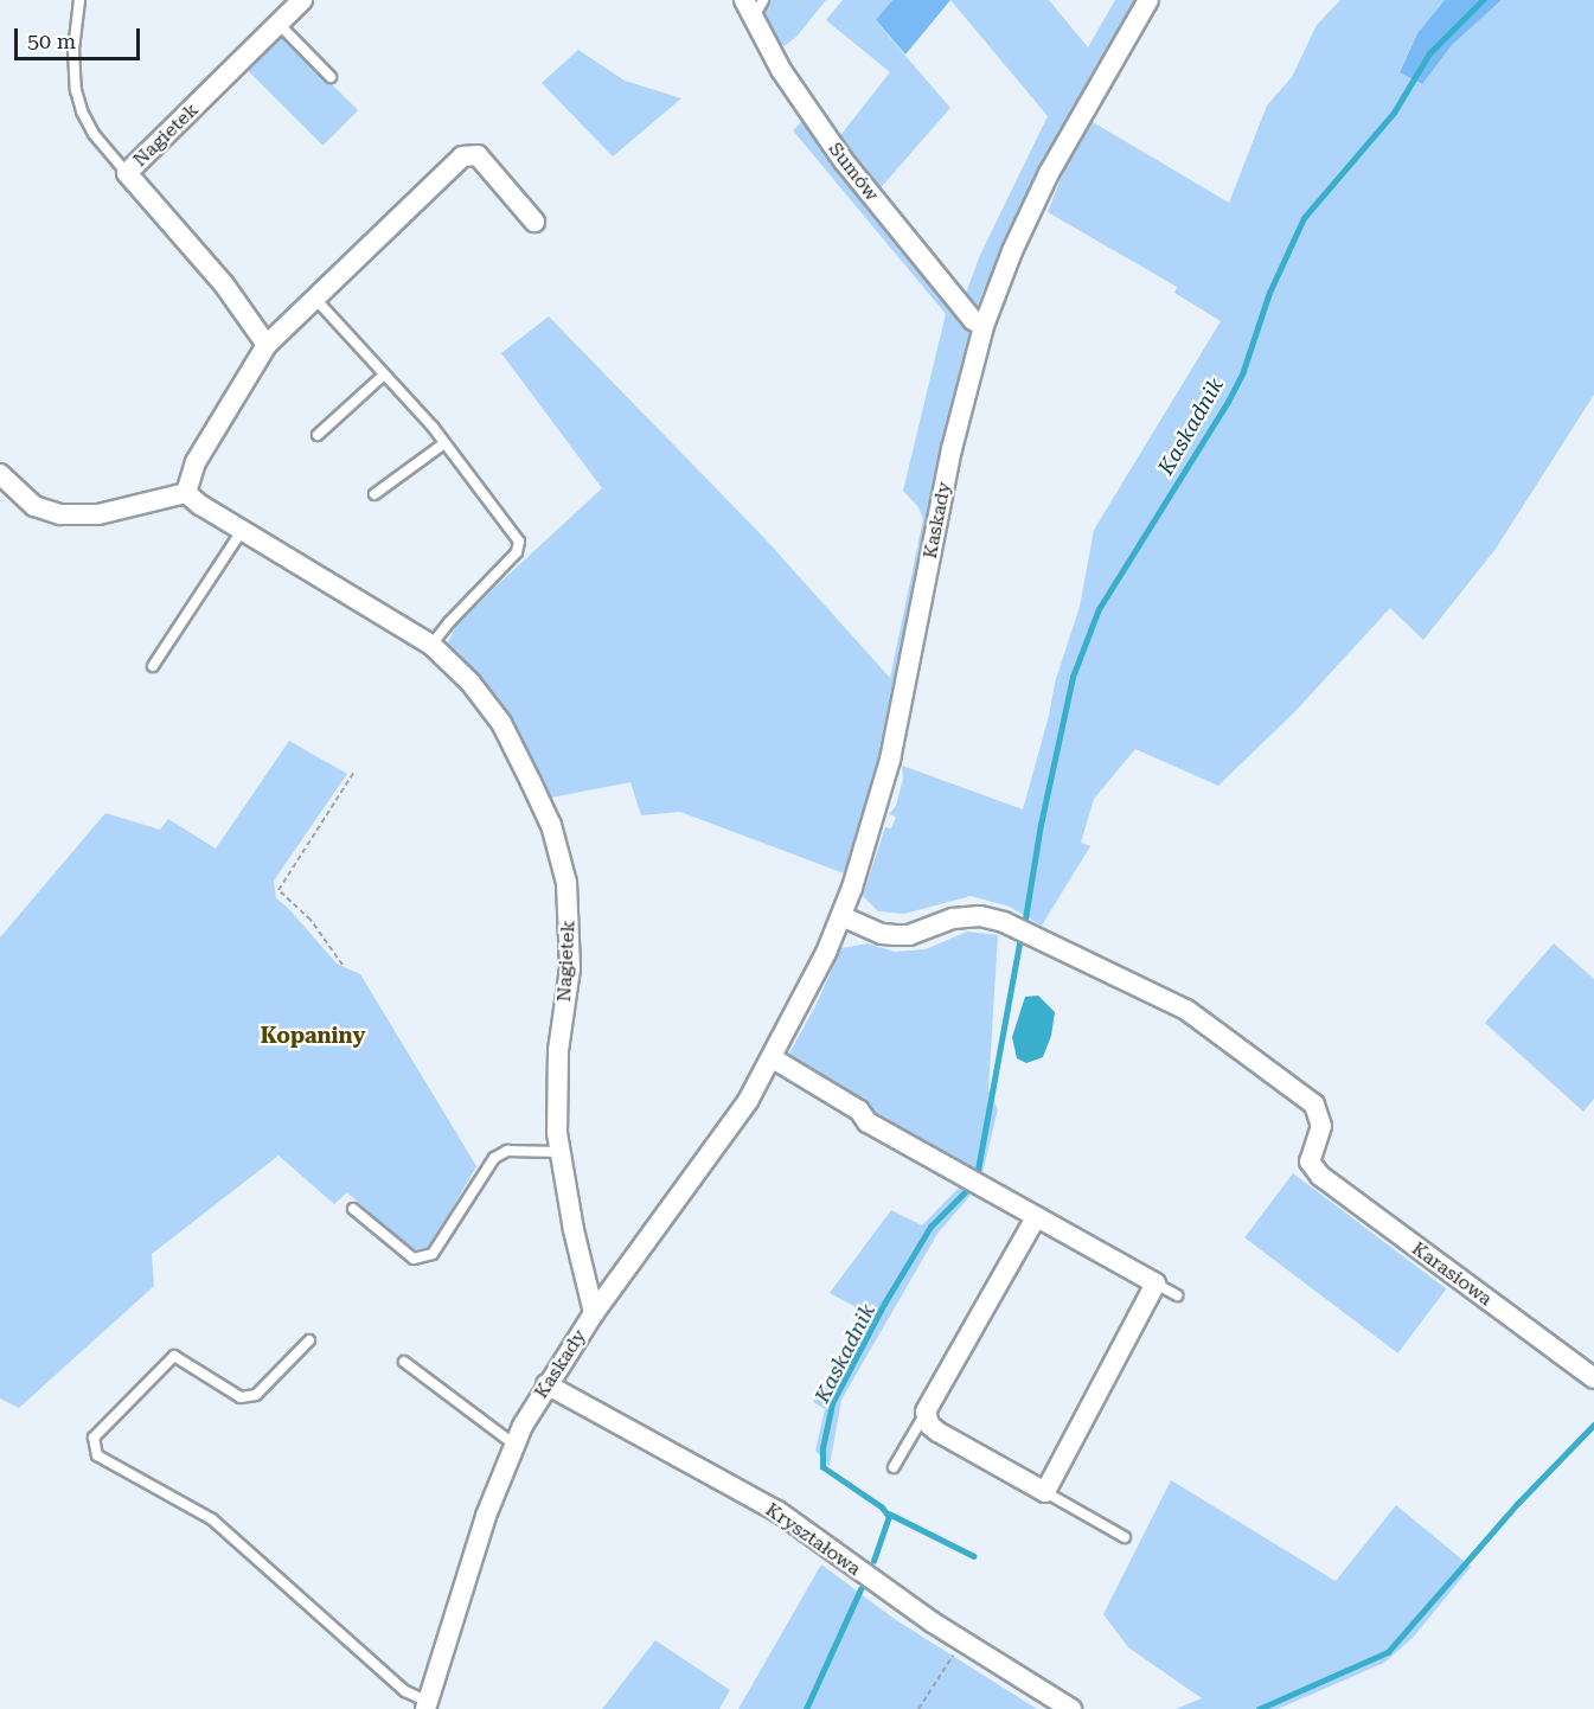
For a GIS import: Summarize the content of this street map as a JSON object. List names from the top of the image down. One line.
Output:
{"streets":{"street":["Nagietek","Sumów","Kaskady","Karasiowa","Kryształowa"]},"crossings":[["Nagietek","Kaskady"],["Sumów","Kaskady"],["Kaskady","Karasiowa"],["Kaskady","Kryształowa"]],"districts":["Kopaniny"],"water":["Kaskadnik"],"scale_bar":"50 m"}
